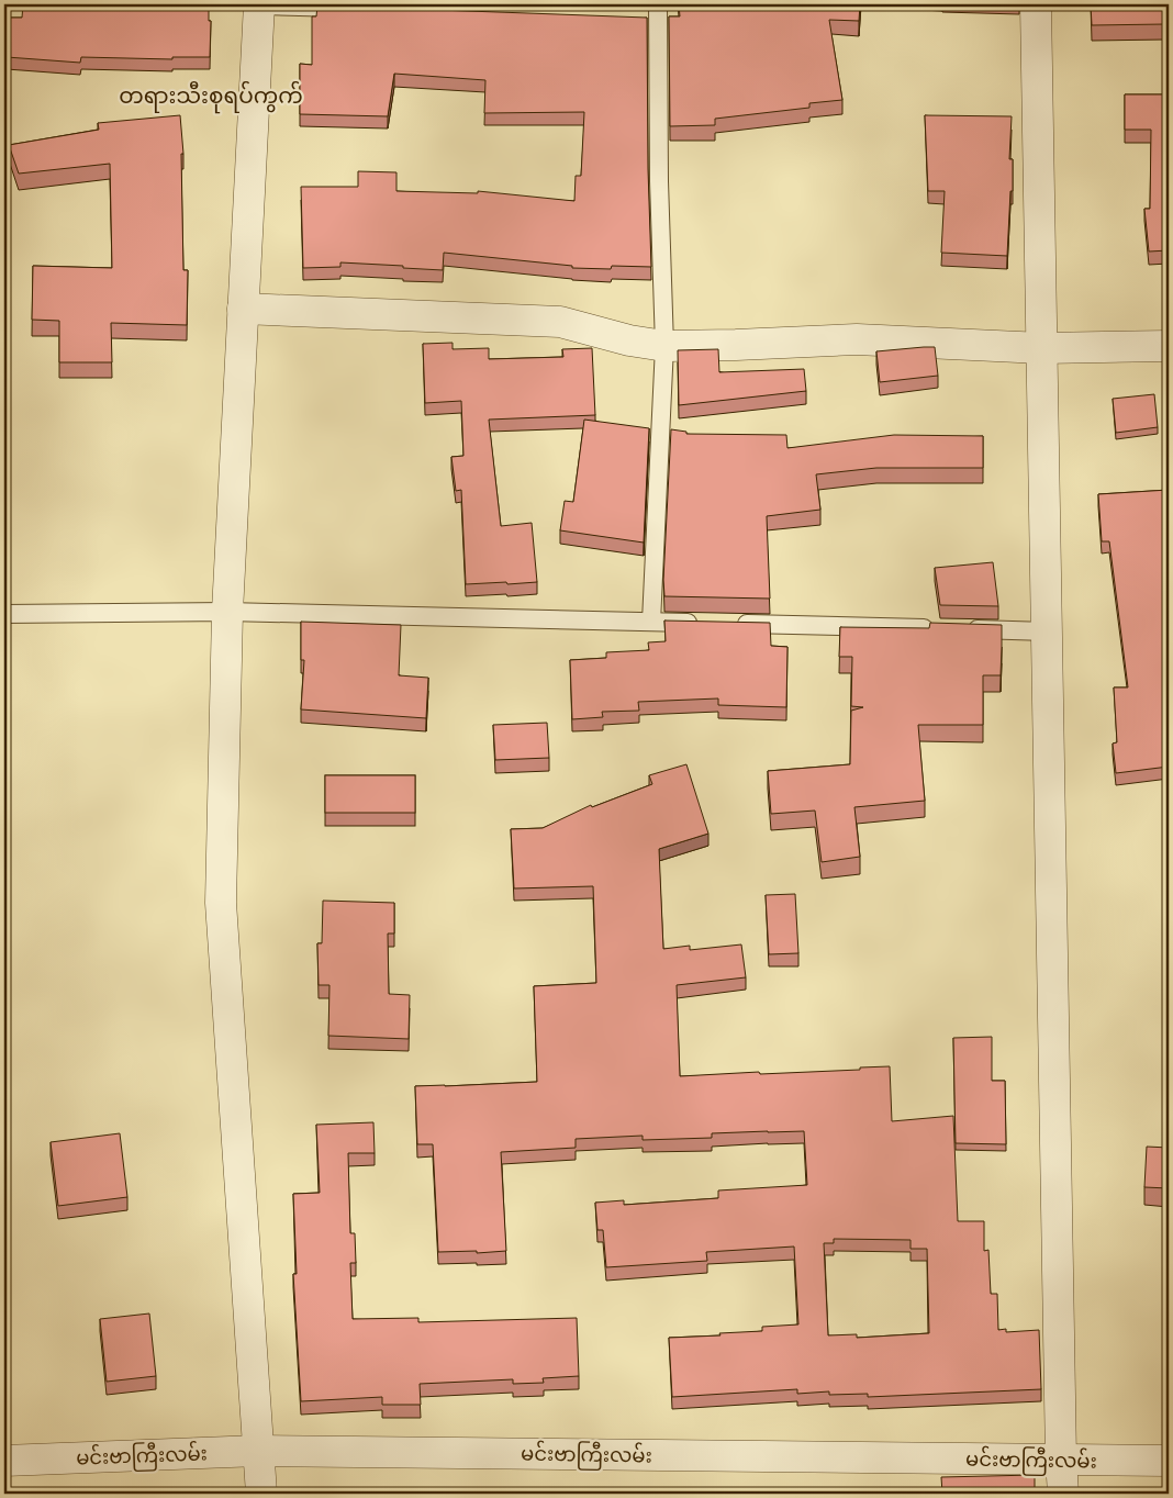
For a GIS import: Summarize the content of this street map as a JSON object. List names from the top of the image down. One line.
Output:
{"streets":{"street":["မင်းဗာကြီးလမ်း"]},"districts":["တရားသီးစုရပ်ကွက်"]}
